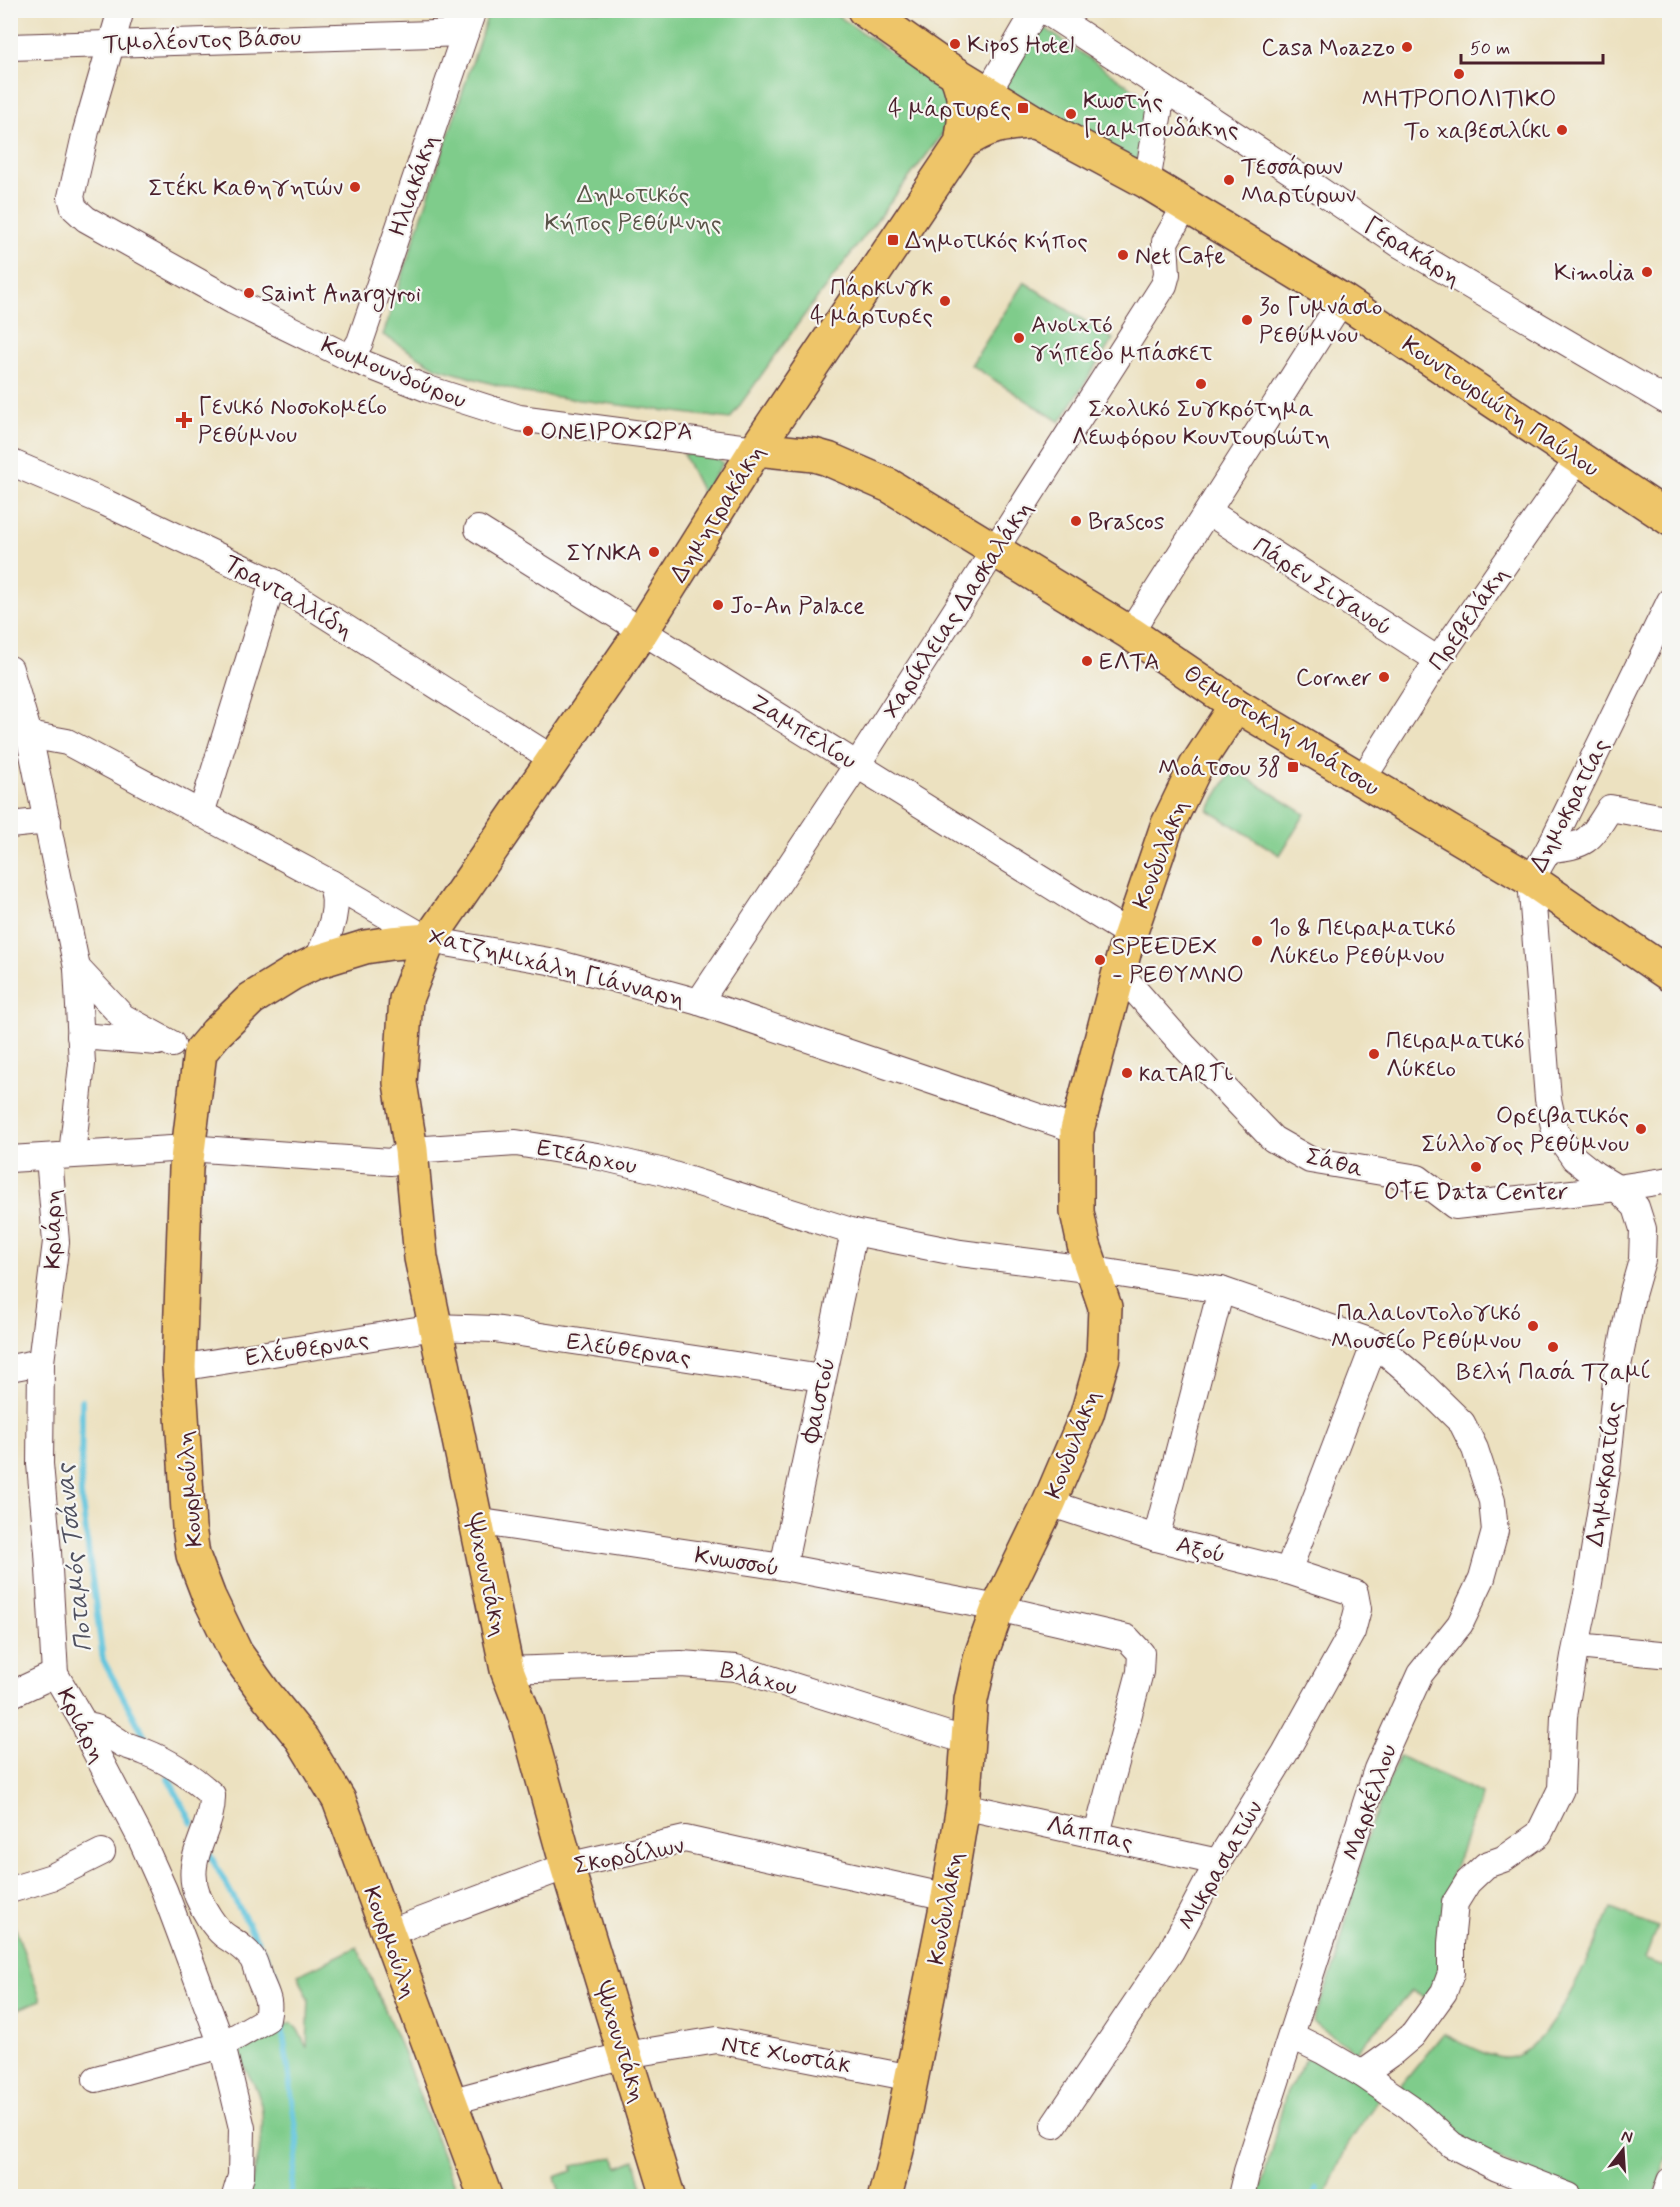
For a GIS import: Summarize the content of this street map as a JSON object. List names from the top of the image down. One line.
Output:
{"streets":{"main road":["Κουντουριώτη Παύλου","Δημητρακάκη","Θεμιστοκλή Μοάτσου","Κονδυλάκη","Κουρμούλη","Ψυχουντάκη"],"street":["Τιμολέοντος Βάσου","Ηλιακάκη","Γερακάρη","Κουμουνδούρου","Πάρεν Σιγανού","Τρανταλλίδη","Χαρίκλειας Δασκαλάκη","Πρεβελάκη","Ζαμπελίου","Δημοκρατίας","Χατζημιχάλη Γιάνναρη","Ετεάρχου","Σάθα","Κριάρη","Ελέυθερνας","Ελεύθερνας","Φαιστού","Αξού","Κνωσσού","Βλάχου","Μαρκέλλου","Λάππας","Σκορδίλων","Μικρασιατών","Ντε Χιοστάκ"]},"crossings":[["Τιμολέοντος Βάσου","Ηλιακάκη"],["Τιμολέοντος Βάσου","Κουμουνδούρου"],["Ηλιακάκη","Κουμουνδούρου"],["Κουμουνδούρου","Δημητρακάκη"],["Κουμουνδούρου","Θεμιστοκλή Μοάτσου"],["Κουντουριώτη Παύλου","Χαρίκλειας Δασκαλάκη"],["Κουντουριώτη Παύλου","Πρεβελάκη"],["Δημητρακάκη","Τρανταλλίδη"],["Δημητρακάκη","Θεμιστοκλή Μοάτσου"],["Δημητρακάκη","Ζαμπελίου"],["Δημητρακάκη","Χατζημιχάλη Γιάνναρη"],["Δημητρακάκη","Ψυχουντάκη"],["Πάρεν Σιγανού","Πρεβελάκη"],["Χαρίκλειας Δασκαλάκη","Θεμιστοκλή Μοάτσου"],["Χαρίκλειας Δασκαλάκη","Ζαμπελίου"],["Χαρίκλειας Δασκαλάκη","Χατζημιχάλη Γιάνναρη"],["Πρεβελάκη","Θεμιστοκλή Μοάτσου"],["Θεμιστοκλή Μοάτσου","Δημοκρατίας"],["Θεμιστοκλή Μοάτσου","Κονδυλάκη"],["Ζαμπελίου","Κονδυλάκη"],["Δημοκρατίας","Σάθα"],["Κονδυλάκη","Χατζημιχάλη Γιάνναρη"],["Κονδυλάκη","Ετεάρχου"],["Κονδυλάκη","Σάθα"],["Κονδυλάκη","Αξού"],["Κονδυλάκη","Κνωσσού"],["Κονδυλάκη","Βλάχου"],["Κονδυλάκη","Λάππας"],["Κονδυλάκη","Σκορδίλων"],["Κονδυλάκη","Ντε Χιοστάκ"],["Χατζημιχάλη Γιάνναρη","Κριάρη"],["Χατζημιχάλη Γιάνναρη","Ψυχουντάκη"],["Ετεάρχου","Κριάρη"],["Ετεάρχου","Φαιστού"],["Ετεάρχου","Κουρμούλη"],["Ετεάρχου","Ψυχουντάκη"],["Ετεάρχου","Μαρκέλλου"],["Ελέυθερνας","Ελεύθερνας"],["Ελέυθερνας","Κουρμούλη"],["Ελέυθερνας","Ψυχουντάκη"],["Ελεύθερνας","Φαιστού"],["Ελεύθερνας","Ψυχουντάκη"],["Φαιστού","Κνωσσού"],["Κουρμούλη","Σκορδίλων"],["Κουρμούλη","Ντε Χιοστάκ"],["Αξού","Μικρασιατών"],["Κνωσσού","Ψυχουντάκη"],["Κνωσσού","Λάππας"],["Ψυχουντάκη","Βλάχου"],["Ψυχουντάκη","Σκορδίλων"],["Ψυχουντάκη","Ντε Χιοστάκ"],["Λάππας","Μικρασιατών"]],"water":["Ποταμός Τσάνας"],"parks":["Δημοτικός Κήπος Ρεθύμνης"],"places":{"other":["Kipos Hotel","Casa Moazzo","ΜΗΤΡΟΠΟΛΙΤΙΚΟ","Κωστής Γιαμπουδάκης","Το χαβεσιλίκι","Τεσσάρων Μαρτύρων","Στέκι Καθηγητών","Net Cafe","Kimolia","Saint Anargyroi","Πάρκινγκ 4 μάρτυρες","3o Γυμνάσιο Ρεθύμνου","Ανοιχτό γήπεδο μπάσκετ","Σχολικό Συγκρότημα Λεωφόρου Κουντουριώτη","ΟΝΕΙΡΟΧΩΡΑ","Brascos","ΣΥΝΚΑ","Jo-An Palace","ΕΛΤΑ","Corner","1ο & Πειραματικό Λύκειο Ρεθύμνου","SPEEDEX - ΡΕΘΥΜΝΟ","Πειραματικό Λύκειο","κατARTι","Ορειβατικός Σύλλογος Ρεθύμνου","OTE Data Center","Παλαιοντολογικό Μουσείο Ρεθύμνου","Βελή Πασά Τζαμί"],"transit":["4 μάρτυρες","Δημοτικός κήπος","Μοάτσου 38"],"health":["Γενικό Νοσοκομείο Ρεθύμνου"]},"scale_bar":"50 m","north":"top"}
